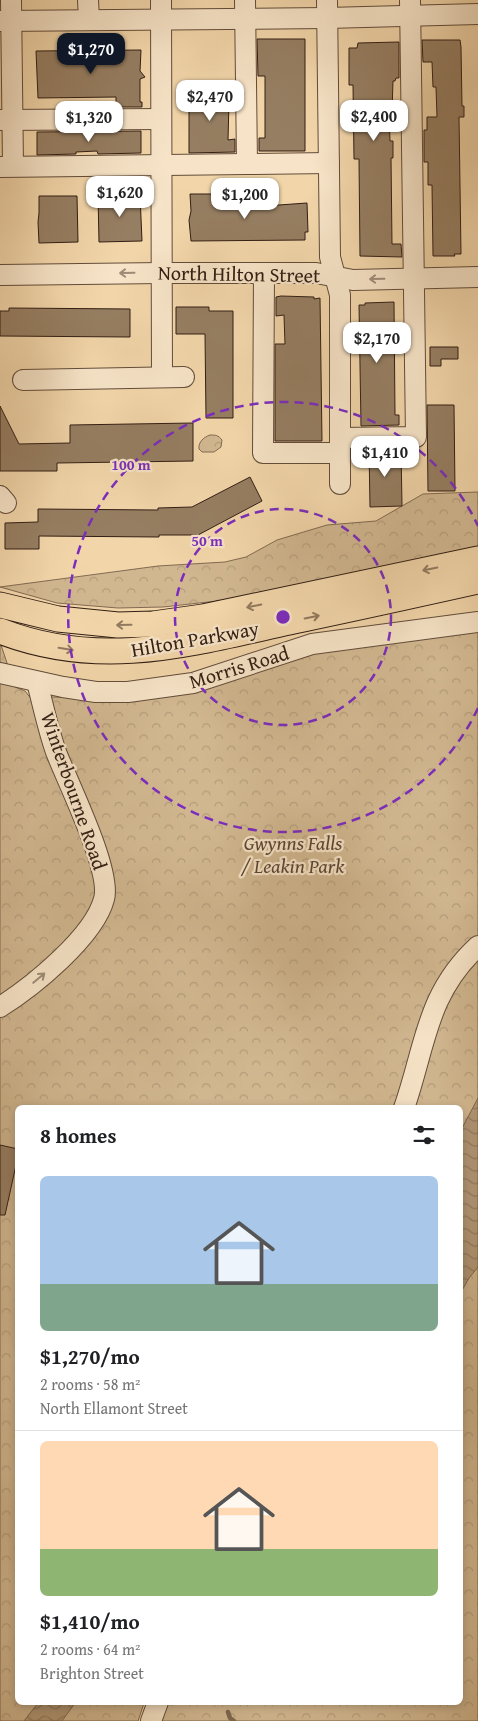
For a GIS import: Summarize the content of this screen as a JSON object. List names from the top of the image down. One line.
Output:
{"streets":{"main road":["Hilton Parkway"],"street":["North Hilton Street","Morris Road","Winterbourne Road"]},"crossings":[["Morris Road","Winterbourne Road"]],"one_way":["Winterbourne Road"],"parks":["Gwynns Falls / Leakin Park"],"page":{"price":["$1,270","$2,470","$2,400","$1,320","$1,620","$1,200","$2,170","$1,410"],"heading":"8 homes","list":[{"name":"$1,270/mo","note":"2 rooms · 58 m² · North Ellamont Street"},{"name":"$1,410/mo","note":"2 rooms · 64 m² · Brighton Street"}]},"rings":["100 m","50 m"]}
